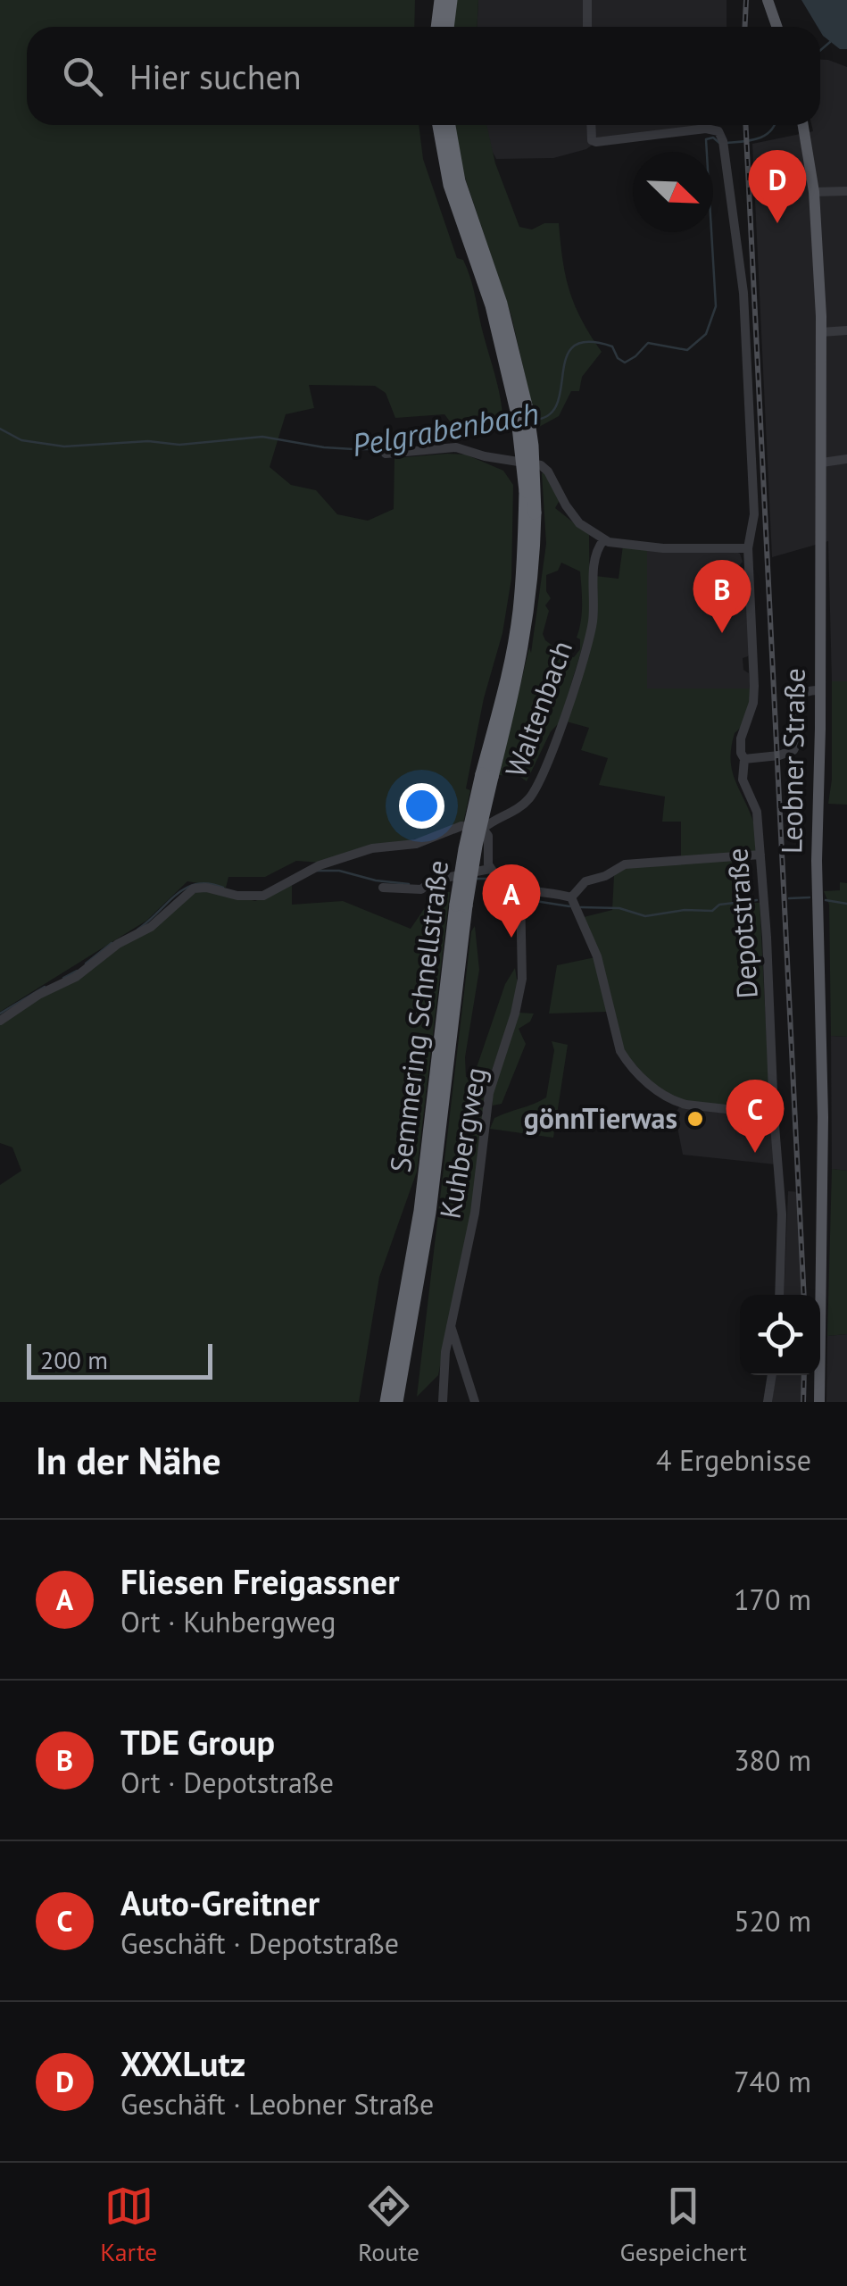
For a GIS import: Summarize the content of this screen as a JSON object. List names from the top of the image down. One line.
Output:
{"streets":{"highway":["Semmering Schnellstraße"],"main road":["Leobner Straße"],"street":["Waltenbach","Depotstraße","Kuhbergweg"]},"water":["Pelgrabenbach"],"places":["gönnTierwas"],"scale_bar":"200 m","north":"bottom right","page":{"search":"Hier suchen","pins":["D","B","A","C"],"scale":"200 m","heading":["In der Nähe","4 Ergebnisse"],"list":[{"mark":"A","name":"Fliesen Freigassner","note":"Ort · Kuhbergweg","value":"170 m"},{"mark":"B","name":"TDE Group","note":"Ort · Depotstraße","value":"380 m"},{"mark":"C","name":"Auto-Greitner","note":"Geschäft · Depotstraße","value":"520 m"},{"mark":"D","name":"XXXLutz","note":"Geschäft · Leobner Straße","value":"740 m"}],"nav":["Karte","Route","Gespeichert"]}}
